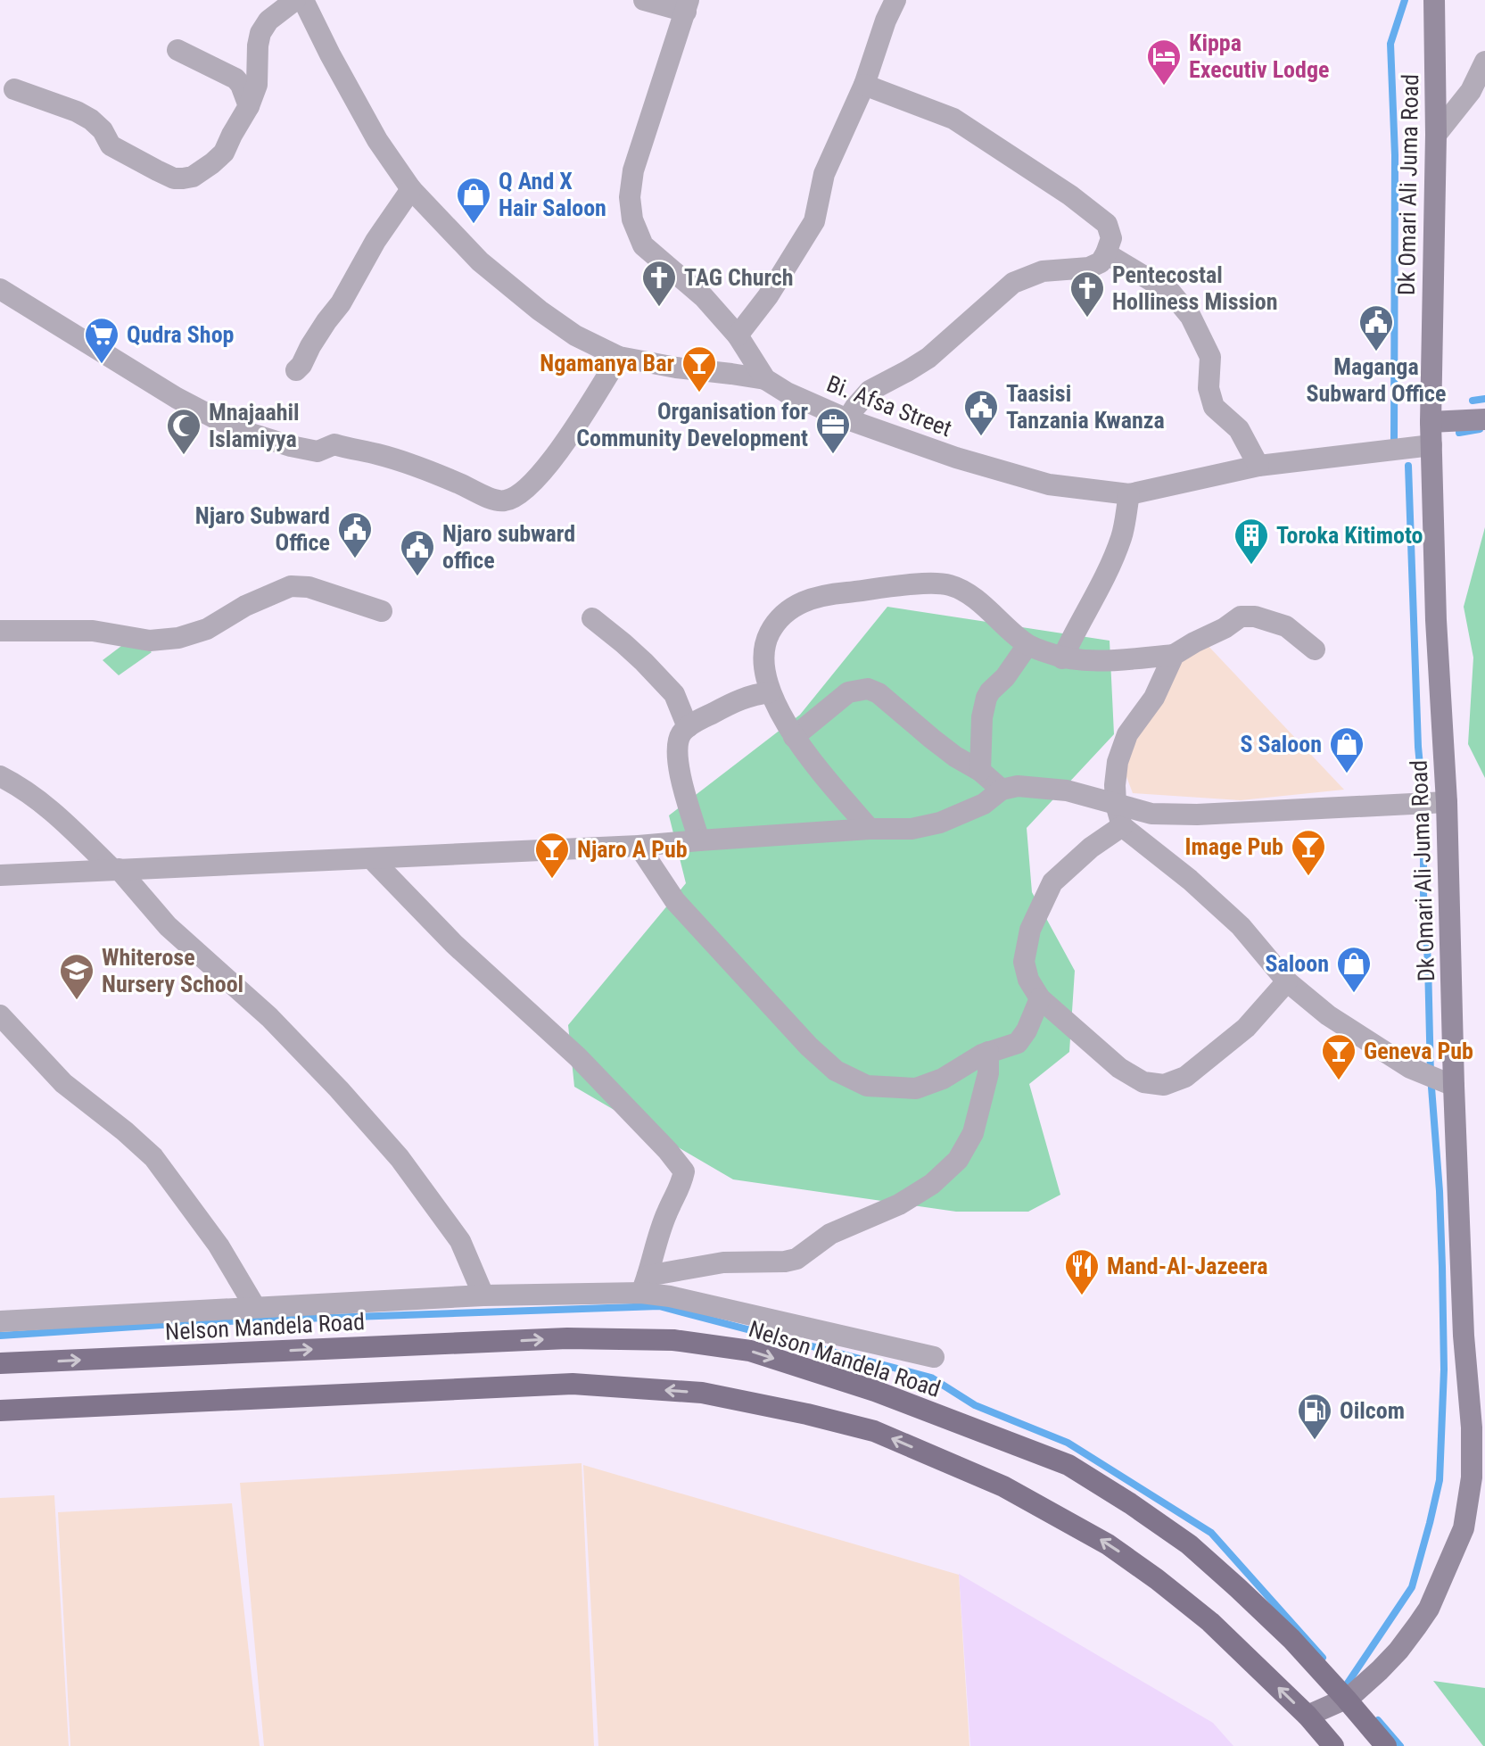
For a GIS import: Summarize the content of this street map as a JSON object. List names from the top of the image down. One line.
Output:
{"streets":{"main road":["Nelson Mandela Road"],"street":["Dk Omari Ali Juma Road","Bi. Afsa Street"]},"crossings":[["Dk Omari Ali Juma Road","Bi. Afsa Street"],["Dk Omari Ali Juma Road","Nelson Mandela Road"]],"places":{"hotel":["Kippa Executiv Lodge"],"shop":["Q And X Hair Saloon","S Saloon","Saloon"],"church":["TAG Church","Pentecostal Holliness Mission"],"public building":["Maganga Subward Office","Taasisi Tanzania Kwanza","Njaro Subward Office","Njaro subward office"],"supermarket":["Qudra Shop"],"bar":["Ngamanya Bar","Image Pub","Njaro A Pub","Geneva Pub"],"office":["Organisation for Community Development"],"mosque":["Mnajaahil Islamiyya"],"building":["Toroka Kitimoto"],"school or university":["Whiterose Nursery School"],"restaurant":["Mand-Al-Jazeera"],"fuel station":["Oilcom"]}}
